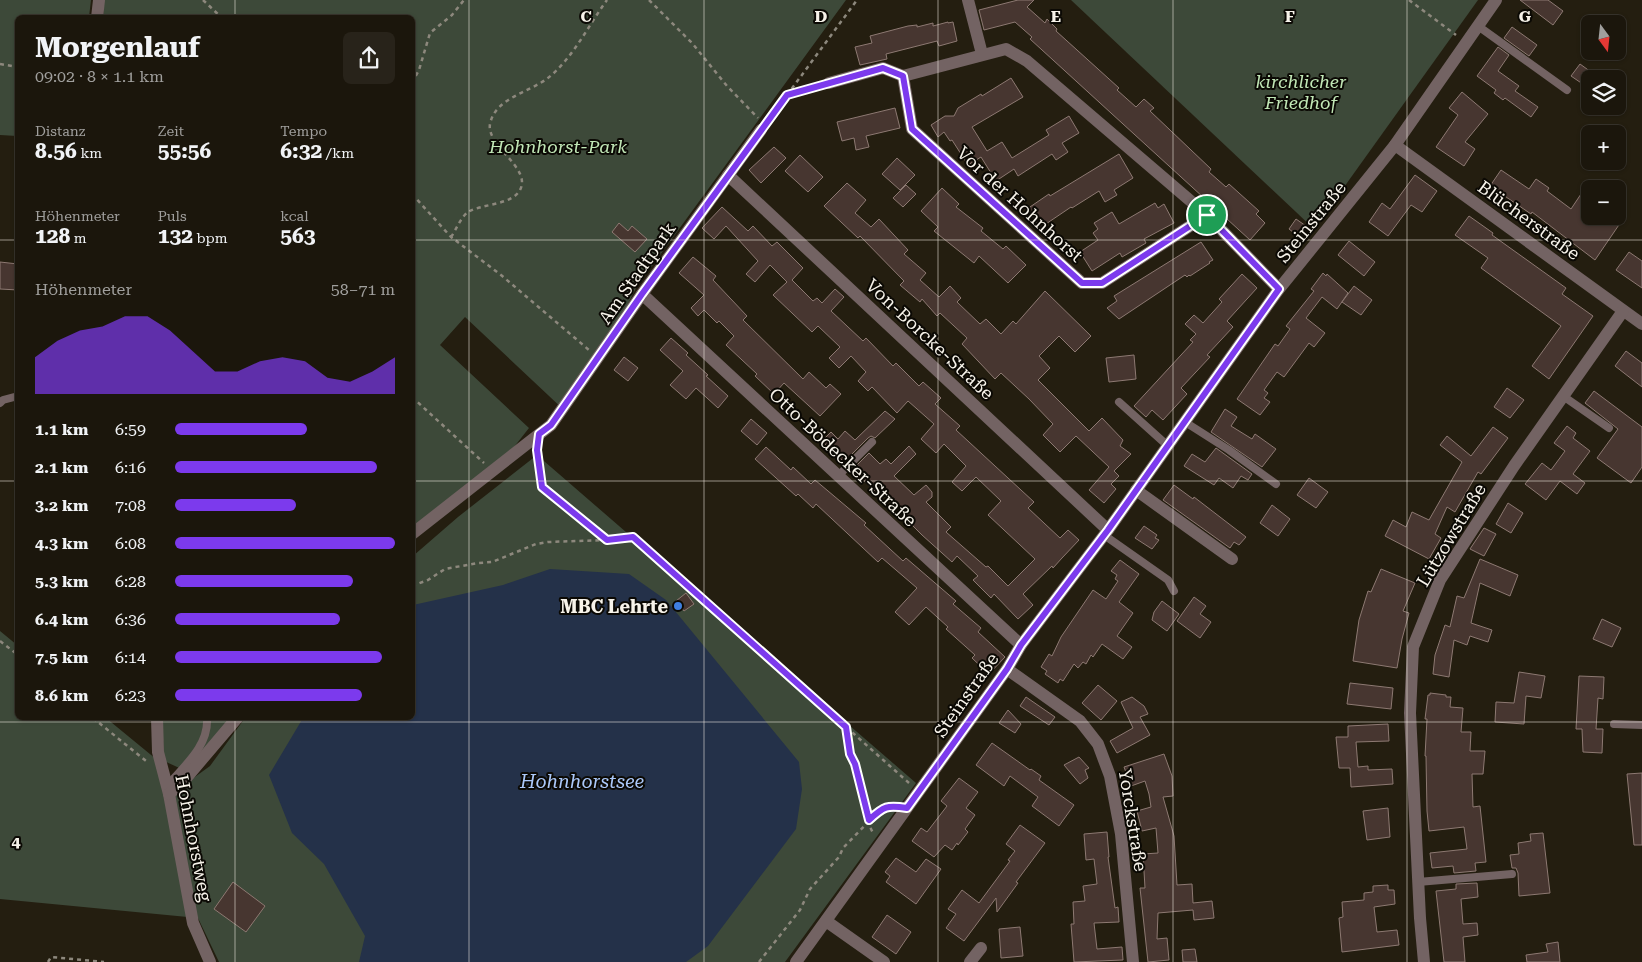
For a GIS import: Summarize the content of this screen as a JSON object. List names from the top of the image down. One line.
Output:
{"streets":{"street":["Vor der Hohnhorst","Blücherstraße","Steinstraße","Am Stadtpark","Von-Borcke-Straße","Otto-Bödecker-Straße","Lützowstraße","Yorckstraße","Hohnhorstweg"]},"crossings":[["Blücherstraße","Steinstraße"],["Blücherstraße","Lützowstraße"],["Steinstraße","Von-Borcke-Straße"],["Steinstraße","Otto-Bödecker-Straße"],["Steinstraße","Yorckstraße"],["Am Stadtpark","Von-Borcke-Straße"],["Am Stadtpark","Otto-Bödecker-Straße"]],"water":["Hohnhorstsee"],"parks":["kirchlicher Friedhof","Hohnhorst-Park"],"places":["MBC Lehrte"],"north":"bottom","page":{"map_buttons":["+","−"],"heading":["Morgenlauf","09:02 · 8 × 1.1 km"],"stats":[["Distanz","8.56 km"],["Zeit","55:56"],["Tempo","6:32 /km"],["Höhenmeter","128 m"],["Puls","132 bpm"],["kcal","563"]],"chart":["Höhenmeter","58–71 m"],"list":[{"name":"1.1 km","note":"6:59"},{"name":"2.1 km","note":"6:16"},{"name":"3.2 km","note":"7:08"},{"name":"4.3 km","note":"6:08"},{"name":"5.3 km","note":"6:28"},{"name":"6.4 km","note":"6:36"},{"name":"7.5 km","note":"6:14"},{"name":"8.6 km","note":"6:23"}]},"grid":{"columns":["C","D","E","F","G"],"rows":["4"]}}
